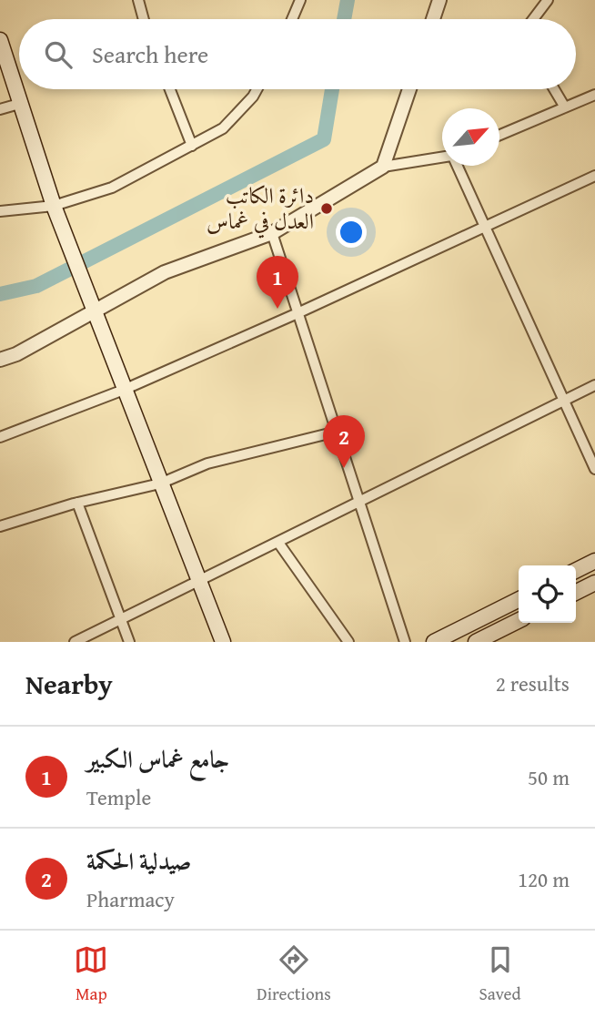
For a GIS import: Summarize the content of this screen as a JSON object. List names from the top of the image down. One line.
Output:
{"places":["دائرة الكاتب العدل في غماس"],"north":"top right","page":{"search":"Search here","pins":["1","2"],"heading":["Nearby","2 results"],"list":[{"mark":"1","name":"جامع غماس الكبير","note":"Temple","value":"50 m"},{"mark":"2","name":"صيدلية الحكمة","note":"Pharmacy","value":"120 m"}],"nav":["Map","Directions","Saved"]}}
